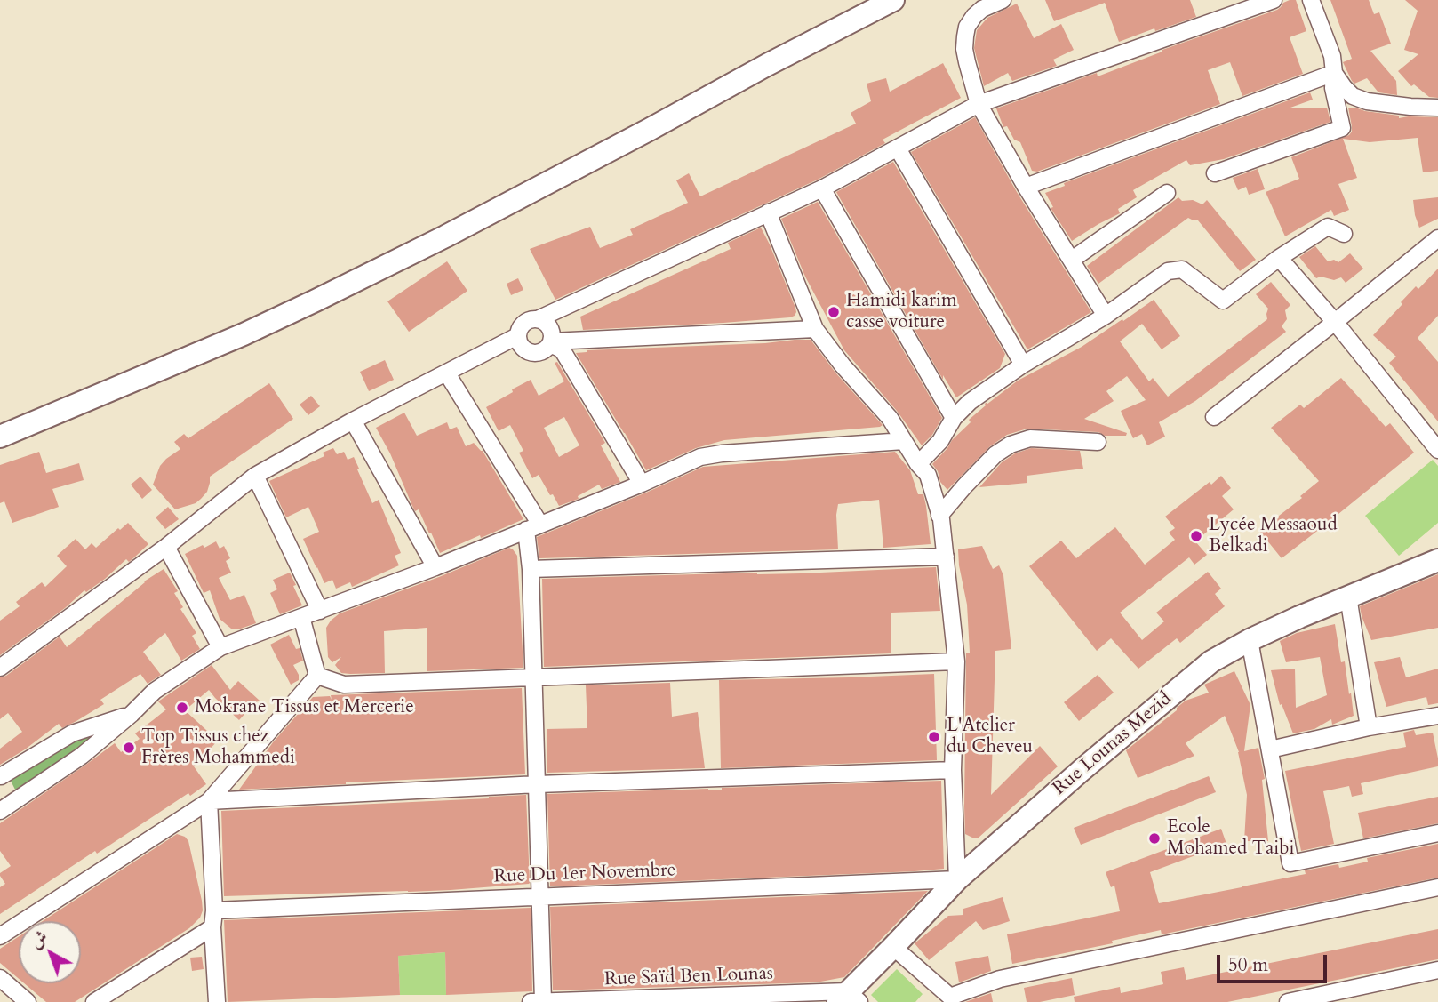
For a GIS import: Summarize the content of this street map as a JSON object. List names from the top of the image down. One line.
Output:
{"streets":{"main road":["Rue Lounas Mezid"],"street":["Rue Du 1er Novembre","Rue Saïd Ben Lounas"]},"crossings":[["Rue Lounas Mezid","Rue Du 1er Novembre"],["Rue Lounas Mezid","Rue Saïd Ben Lounas"]],"places":["Hamidi karim casse voiture","Lycée Messaoud Belkadi","Mokrane Tissus et Mercerie","L'Atelier du Cheveu","Top Tissus chez Frères Mohammedi","Ecole Mohamed Taibi"],"scale_bar":"50 m","north":"top left"}
